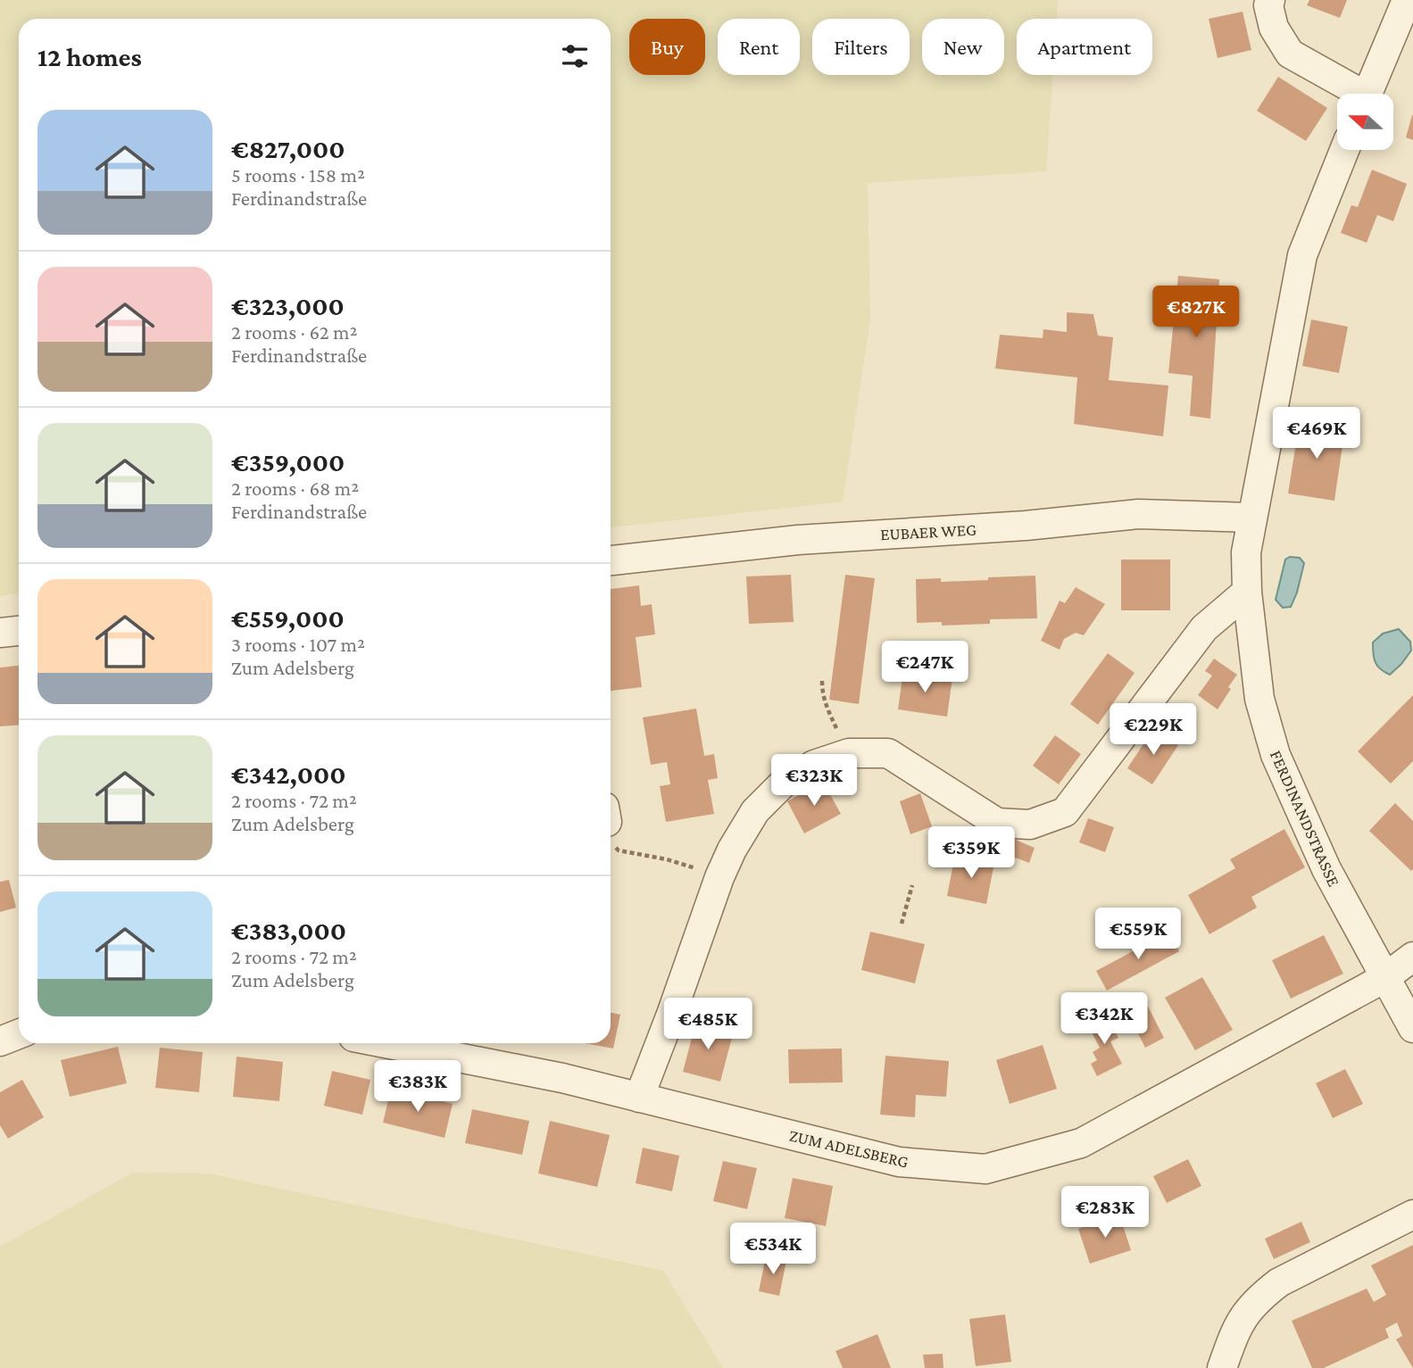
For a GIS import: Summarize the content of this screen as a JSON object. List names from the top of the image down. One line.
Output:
{"streets":{"street":["EUBAER WEG","FERDINANDSTRASSE","ZUM ADELSBERG"]},"crossings":[["EUBAER WEG","FERDINANDSTRASSE"],["FERDINANDSTRASSE","ZUM ADELSBERG"]],"north":"left","page":{"chip":["Buy","Rent","Filters","New","Apartment"],"heading":"12 homes","list":[{"name":"€827,000","note":"5 rooms · 158 m² · Ferdinandstraße"},{"name":"€323,000","note":"2 rooms · 62 m² · Ferdinandstraße"},{"name":"€359,000","note":"2 rooms · 68 m² · Ferdinandstraße"},{"name":"€559,000","note":"3 rooms · 107 m² · Zum Adelsberg"},{"name":"€342,000","note":"2 rooms · 72 m² · Zum Adelsberg"},{"name":"€383,000","note":"2 rooms · 72 m² · Zum Adelsberg"}],"price":["€827K","€469K","€247K","€229K","€323K","€359K","€559K","€342K","€485K","€383K","€283K","€534K"]}}
